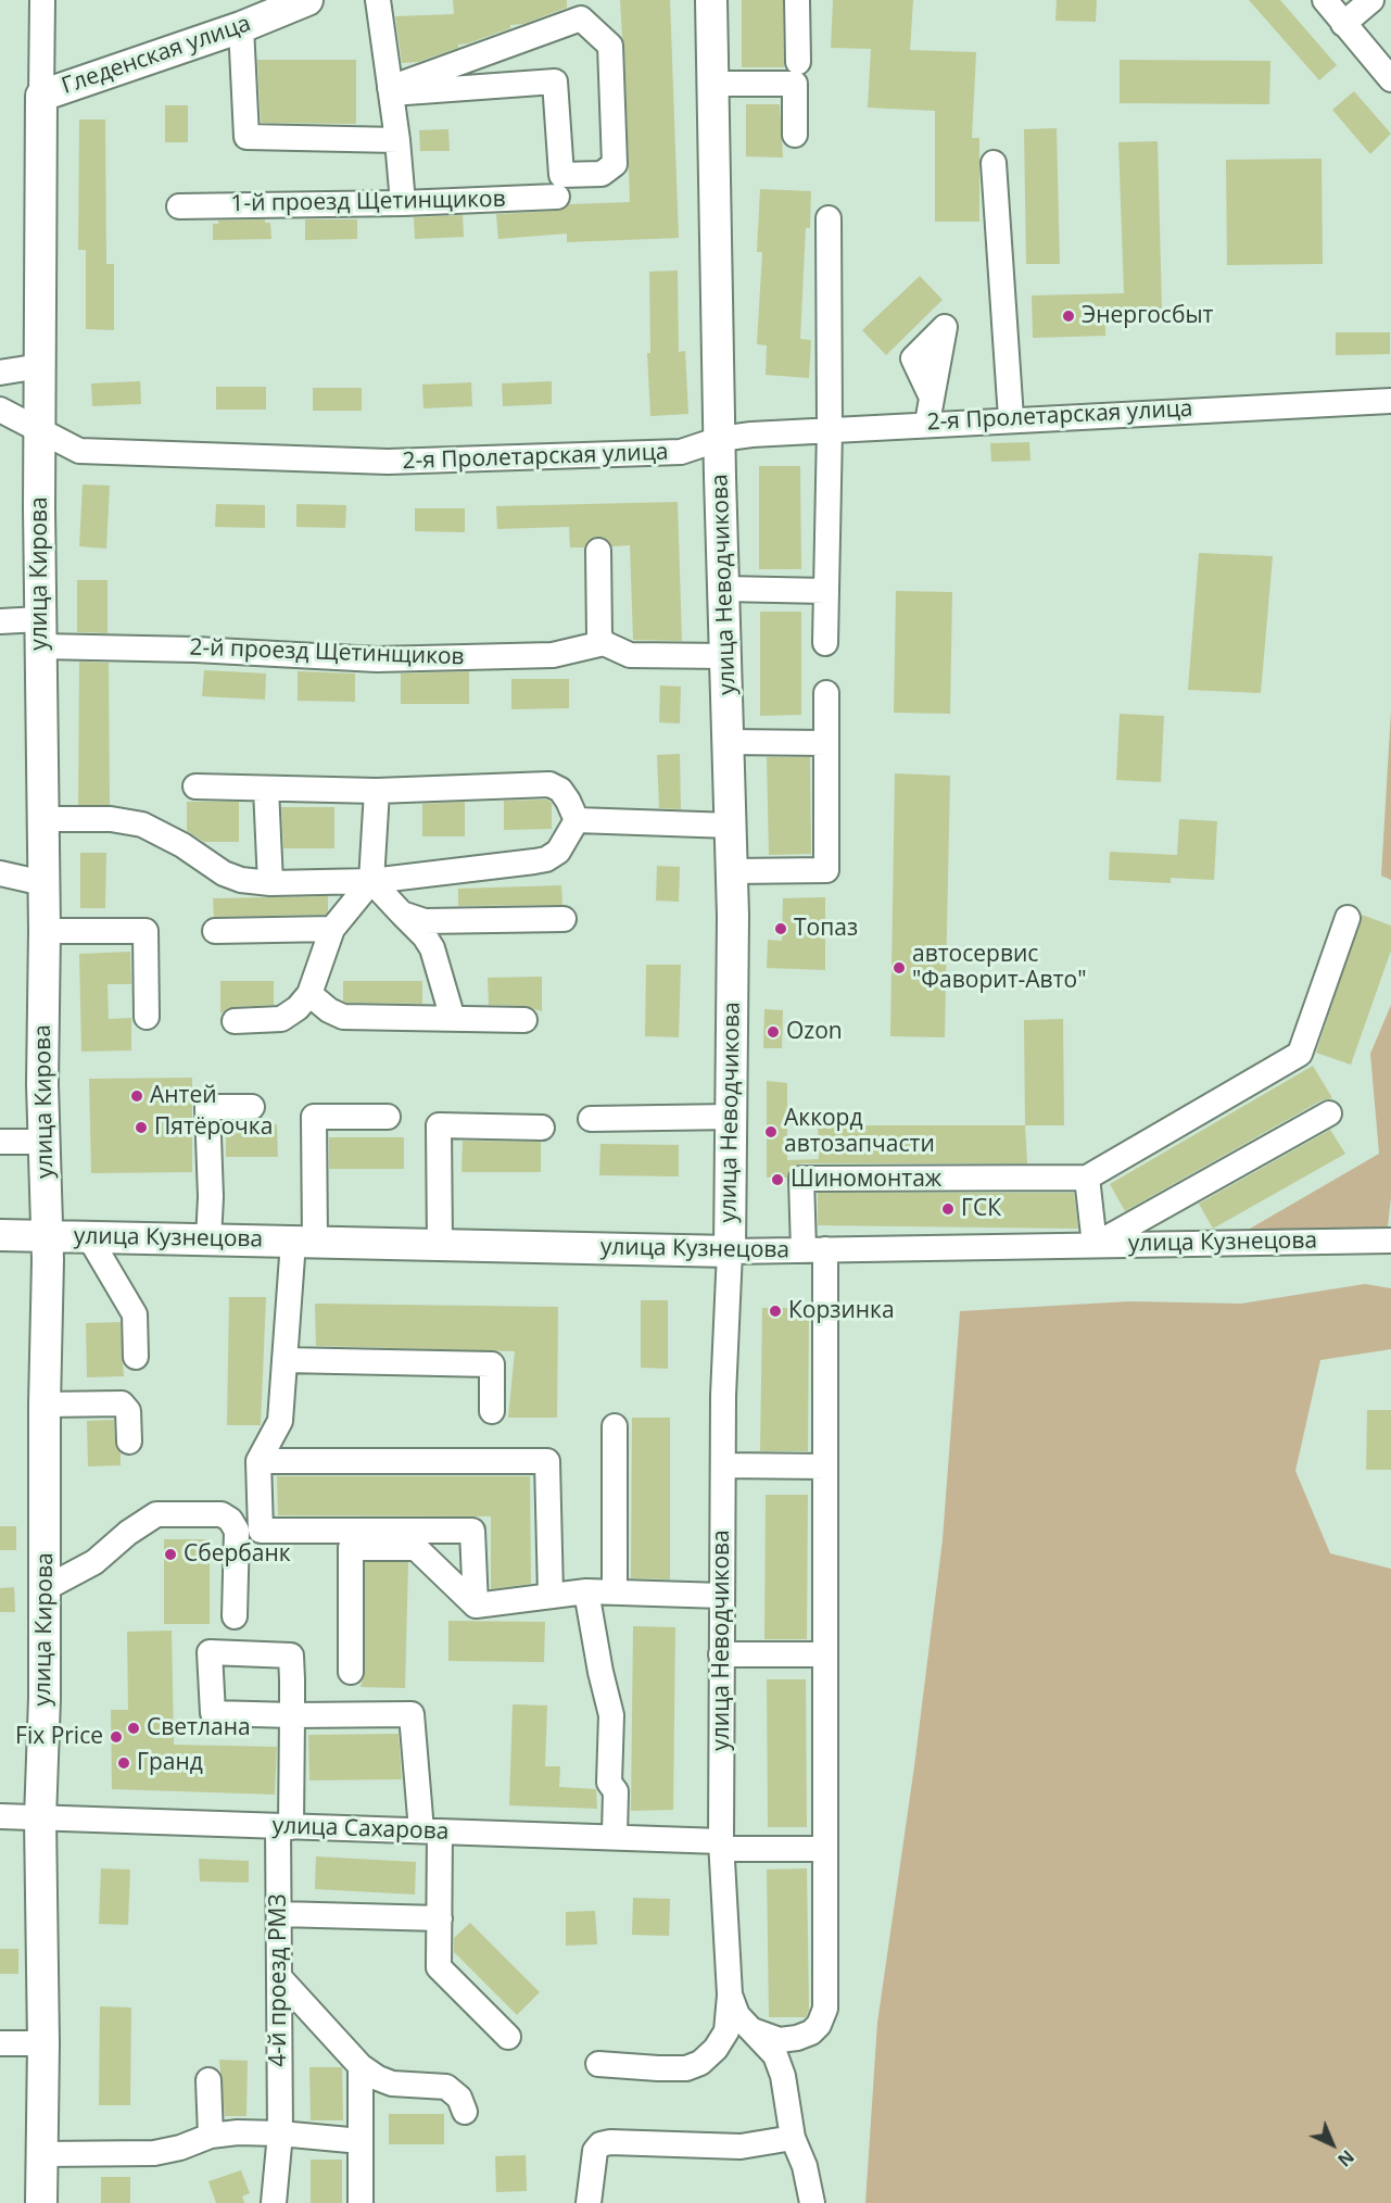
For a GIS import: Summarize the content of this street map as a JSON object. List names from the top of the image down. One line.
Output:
{"streets":{"main road":["Гледенская улица","улица Кирова","улица Неводчикова","улица Кузнецова"],"street":["1-й проезд Щетинщиков","2-я Пролетарская улица","2-й проезд Щетинщиков","улица Сахарова","4-й проезд РМЗ"]},"crossings":[["Гледенская улица","улица Кирова"],["2-я Пролетарская улица","улица Кирова"],["2-я Пролетарская улица","улица Неводчикова"],["улица Кирова","2-й проезд Щетинщиков"],["улица Кирова","улица Кузнецова"],["улица Кирова","улица Сахарова"],["улица Неводчикова","улица Кузнецова"],["улица Неводчикова","улица Сахарова"],["улица Сахарова","4-й проезд РМЗ"]],"places":["Энергосбыт","Топаз","автосервис \"Фаворит-Авто\"","Ozon","Антей","Пятёрочка","Аккорд автозапчасти","Шиномонтаж","ГСК","Корзинка","Сбербанк","Светлана","Fix Price","Гранд"],"north":"bottom right"}
